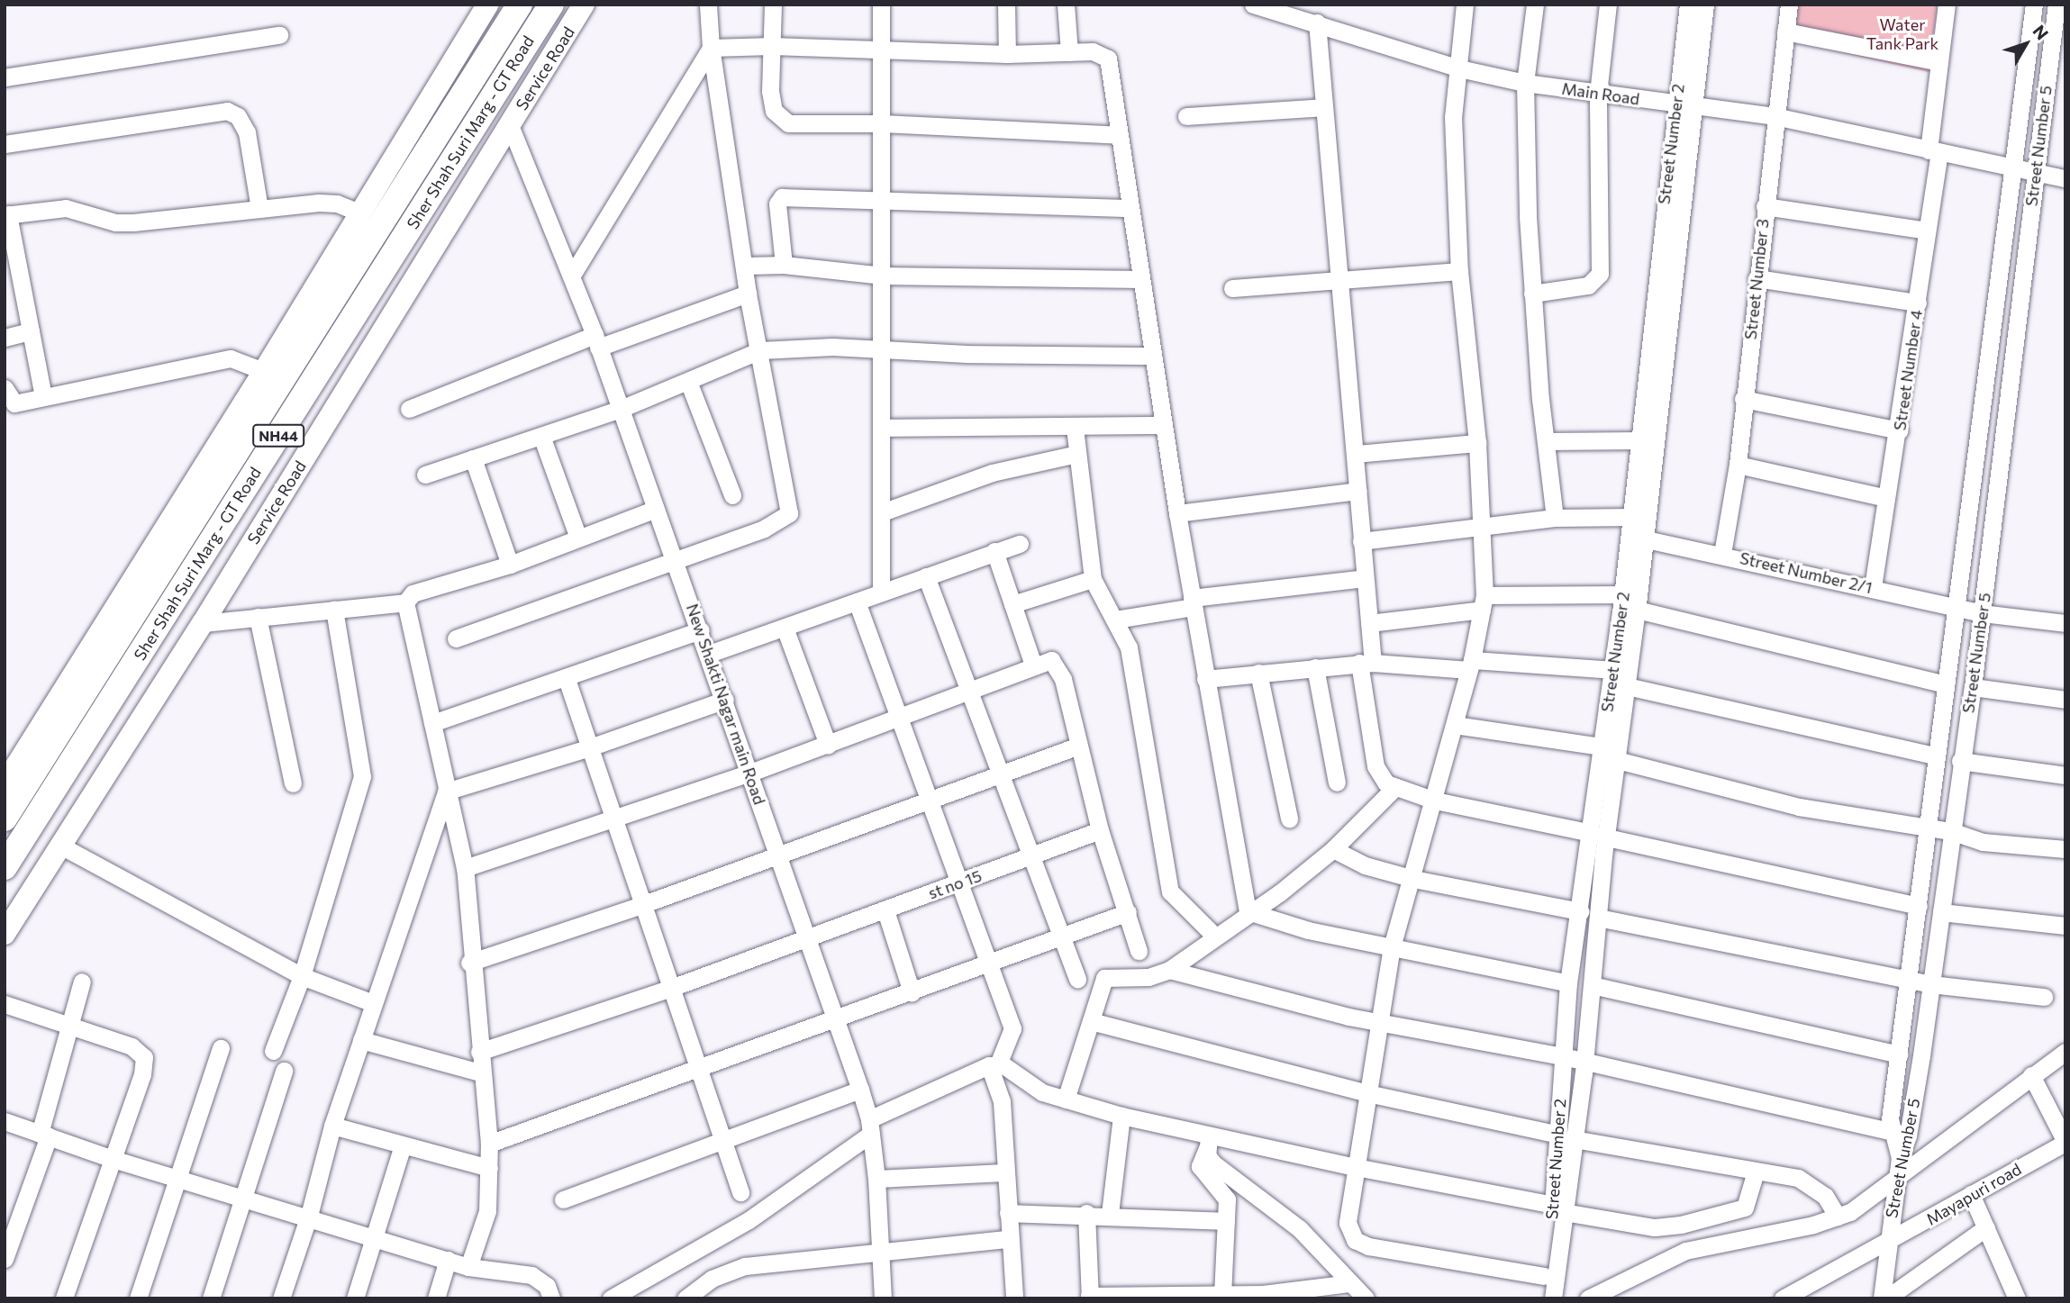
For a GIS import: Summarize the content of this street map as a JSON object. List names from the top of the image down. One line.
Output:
{"streets":{"highway":["Sher Shah Suri Marg - GT Road","NH44"],"main road":["Service Road"],"street":["Main Road","Street Number 2","Street Number 5","Street Number 3","Street Number 4","Street Number 2/1","New Shakti Nagar main Road","st no 15","Mayapuri road"]},"crossings":[["Service Road","New Shakti Nagar main Road"],["Main Road","Street Number 2"],["Main Road","Street Number 5"],["Main Road","Street Number 3"],["Main Road","Street Number 4"],["Street Number 2","Street Number 2/1"],["Street Number 5","Street Number 2/1"],["Street Number 5","Mayapuri road"],["Street Number 3","Street Number 2/1"],["Street Number 4","Street Number 2/1"],["New Shakti Nagar main Road","st no 15"]],"parks":["Water Tank Park"],"north":"top right"}
